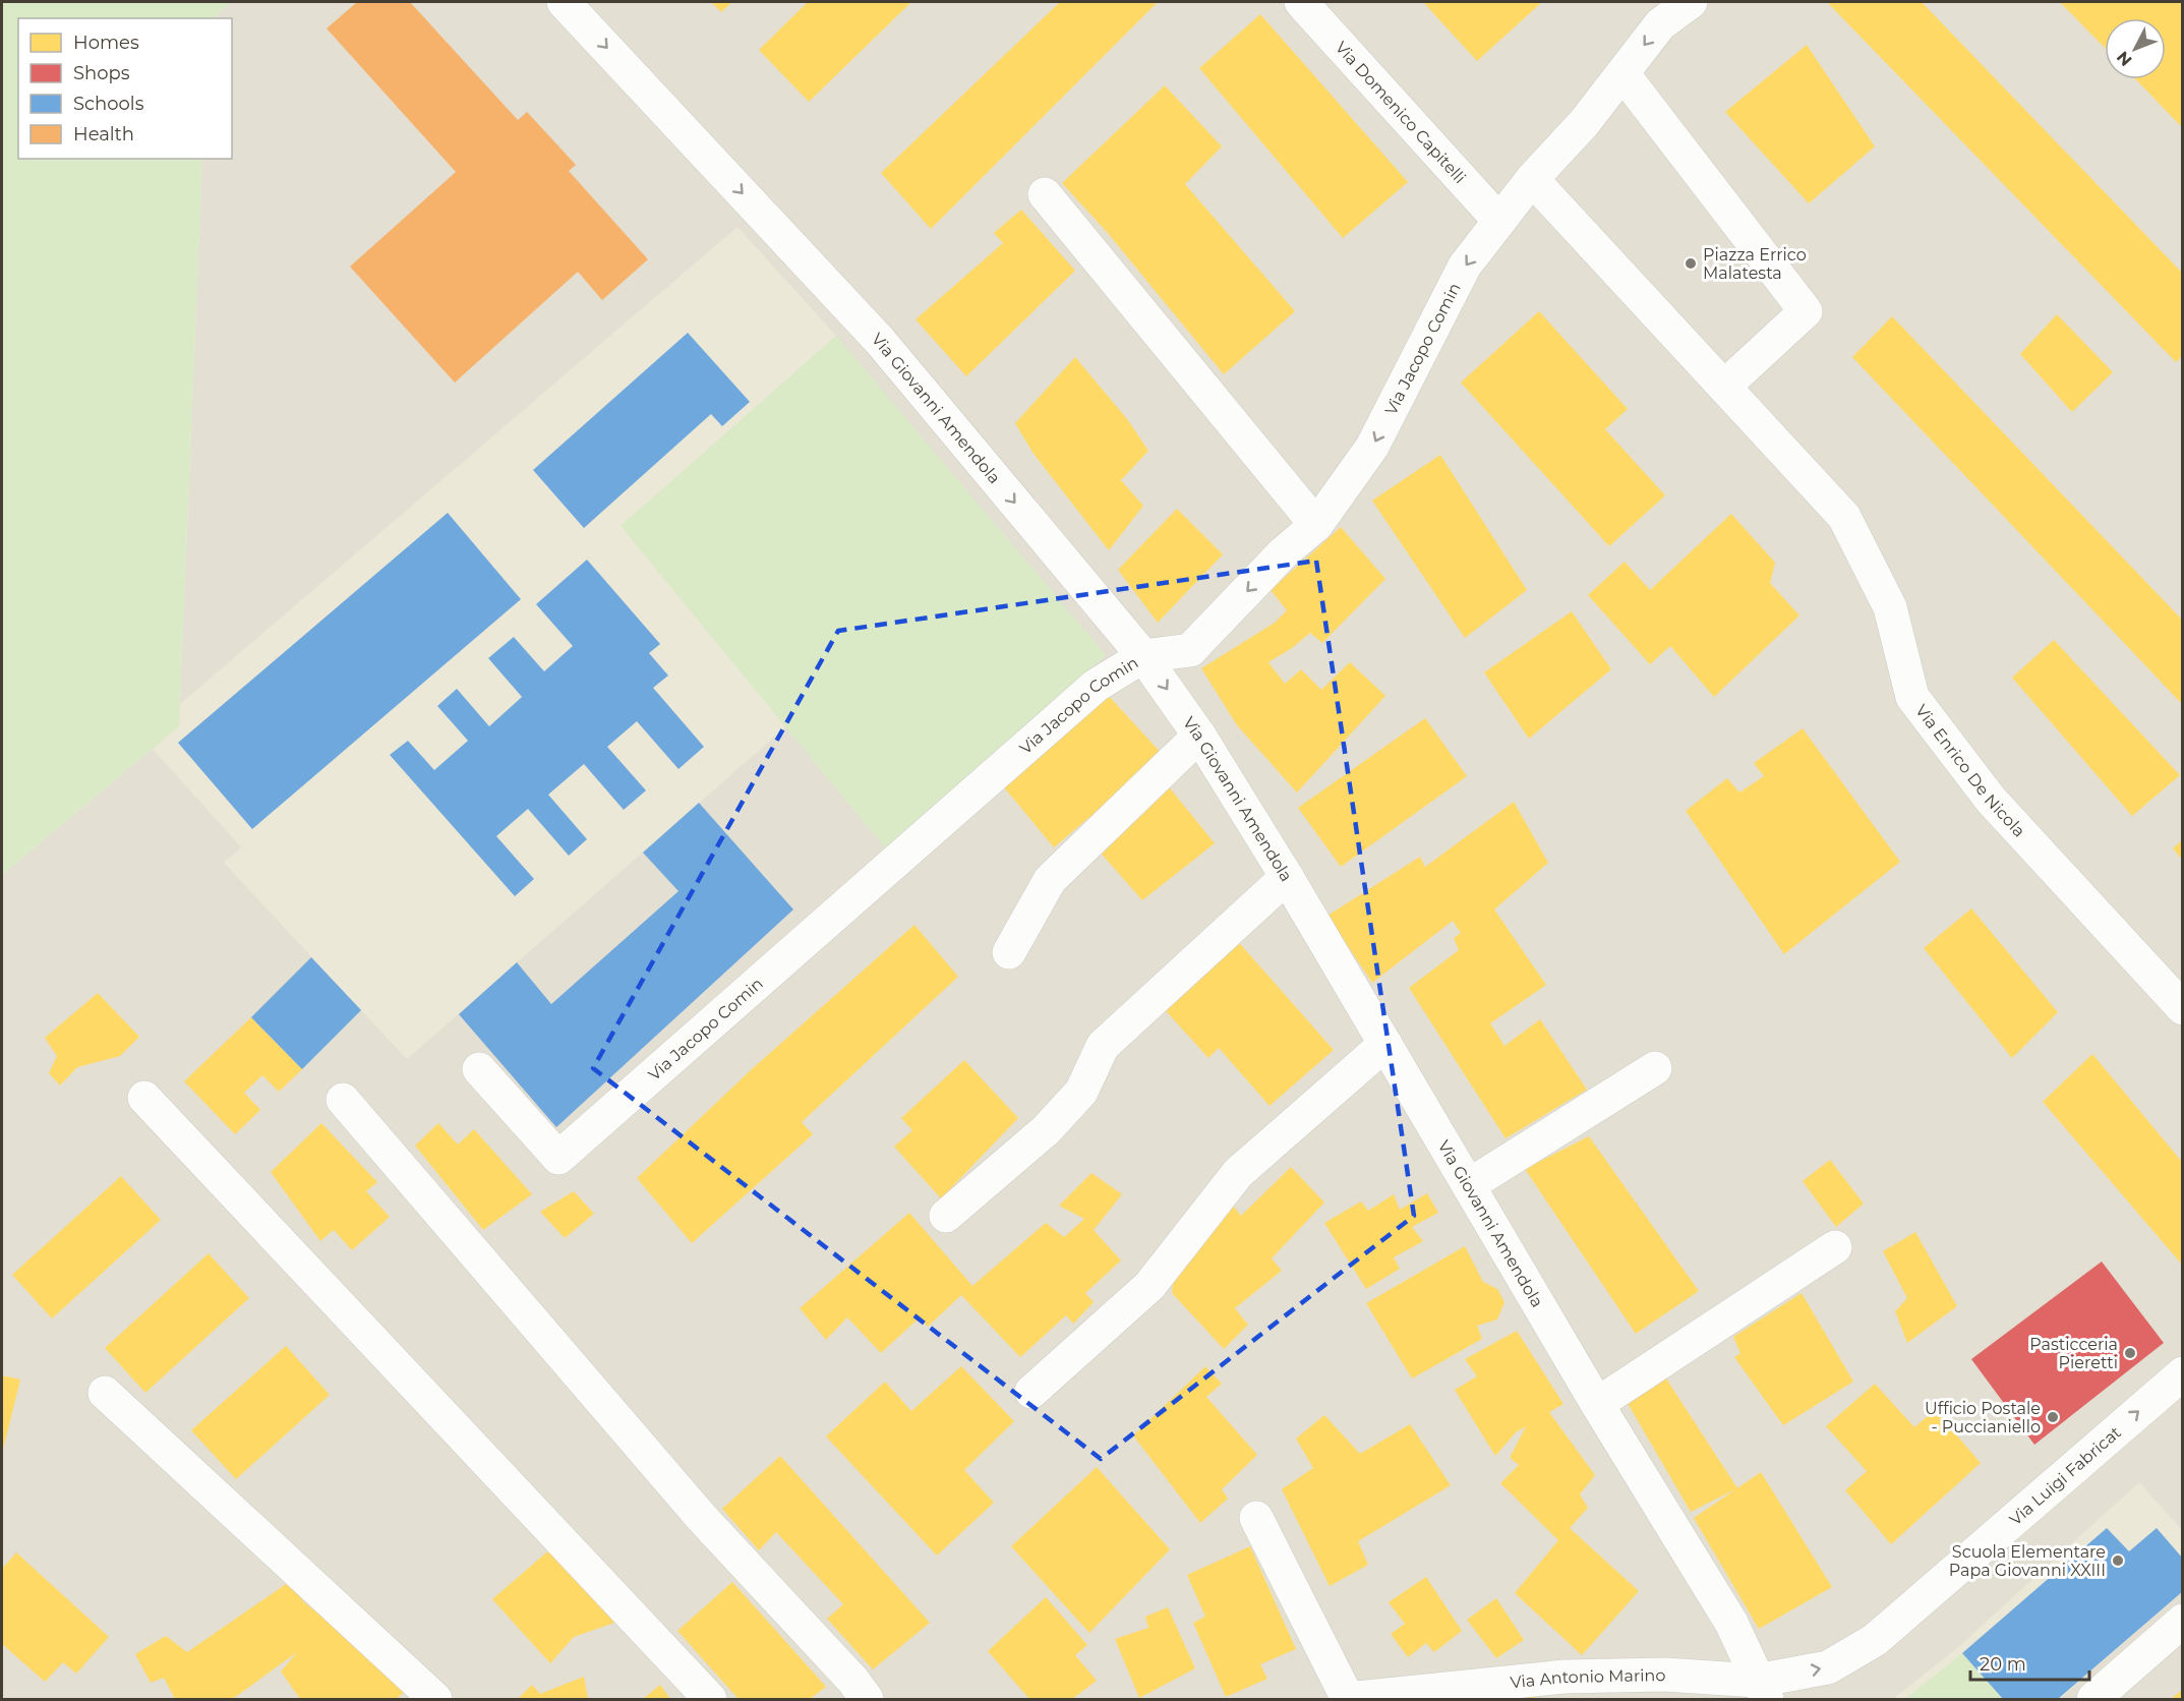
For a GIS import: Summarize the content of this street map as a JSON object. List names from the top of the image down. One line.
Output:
{"streets":{"street":["Via Domenico Capitelli","Via Jacopo Comin","Via Giovanni Amendola","Via Enrico De Nicola","Via Luigi Fabricat","Via Antonio Marino"]},"crossings":[["Via Domenico Capitelli","Via Jacopo Comin"],["Via Jacopo Comin","Via Giovanni Amendola"],["Via Giovanni Amendola","Via Luigi Fabricat"],["Via Giovanni Amendola","Via Antonio Marino"],["Via Luigi Fabricat","Via Antonio Marino"]],"one_way":["Via Jacopo Comin","Via Luigi Fabricat"],"places":["Piazza Errico Malatesta","Pasticceria Pieretti","Ufficio Postale - Puccianiello","Scuola Elementare Papa Giovanni XXIII"],"legend":["Homes","Shops","Schools","Health"],"scale_bar":"20 m","north":"bottom left"}
